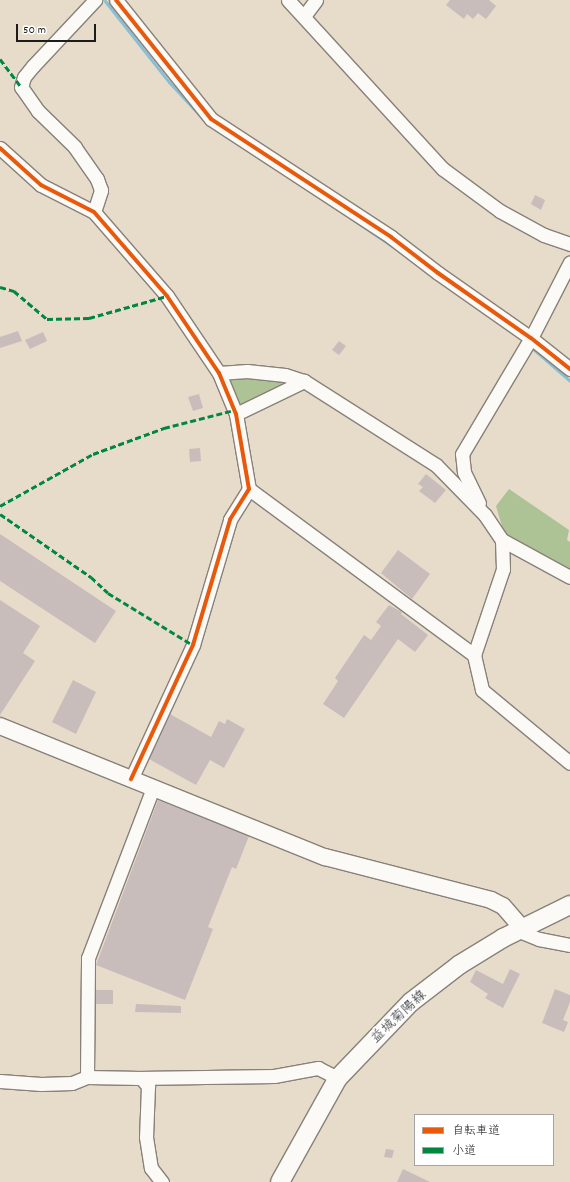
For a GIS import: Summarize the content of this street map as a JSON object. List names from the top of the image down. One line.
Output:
{"streets":{"main road":["益城菊陽線"]},"legend":["自転車道","小道"],"scale_bar":"50 m"}
